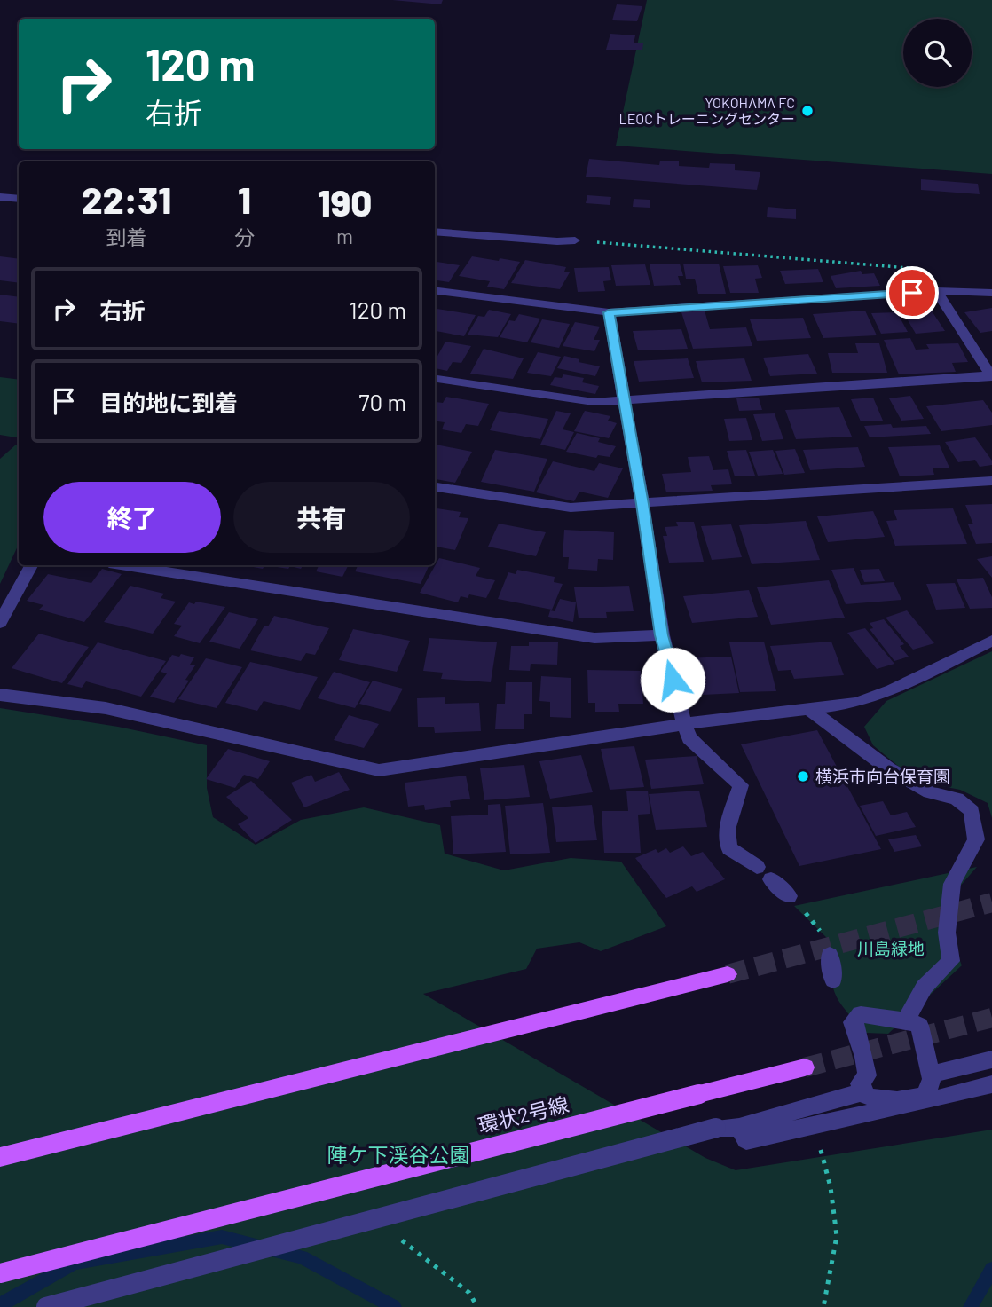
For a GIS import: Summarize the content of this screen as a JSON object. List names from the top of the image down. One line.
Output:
{"streets":{"main road":["環状2号線"]},"parks":["川島緑地","陣ケ下渓谷公園"],"places":["YOKOHAMA FC LEOCトレーニングセンター","横浜市向台保育園"],"page":{"turn":["120 m","右折"],"eta":["22:31","到着","1","分","190","m"],"list":[{"name":"右折","value":"120 m"},{"name":"目的地に到着","value":"70 m"}],"buttons":["終了","共有"]}}
